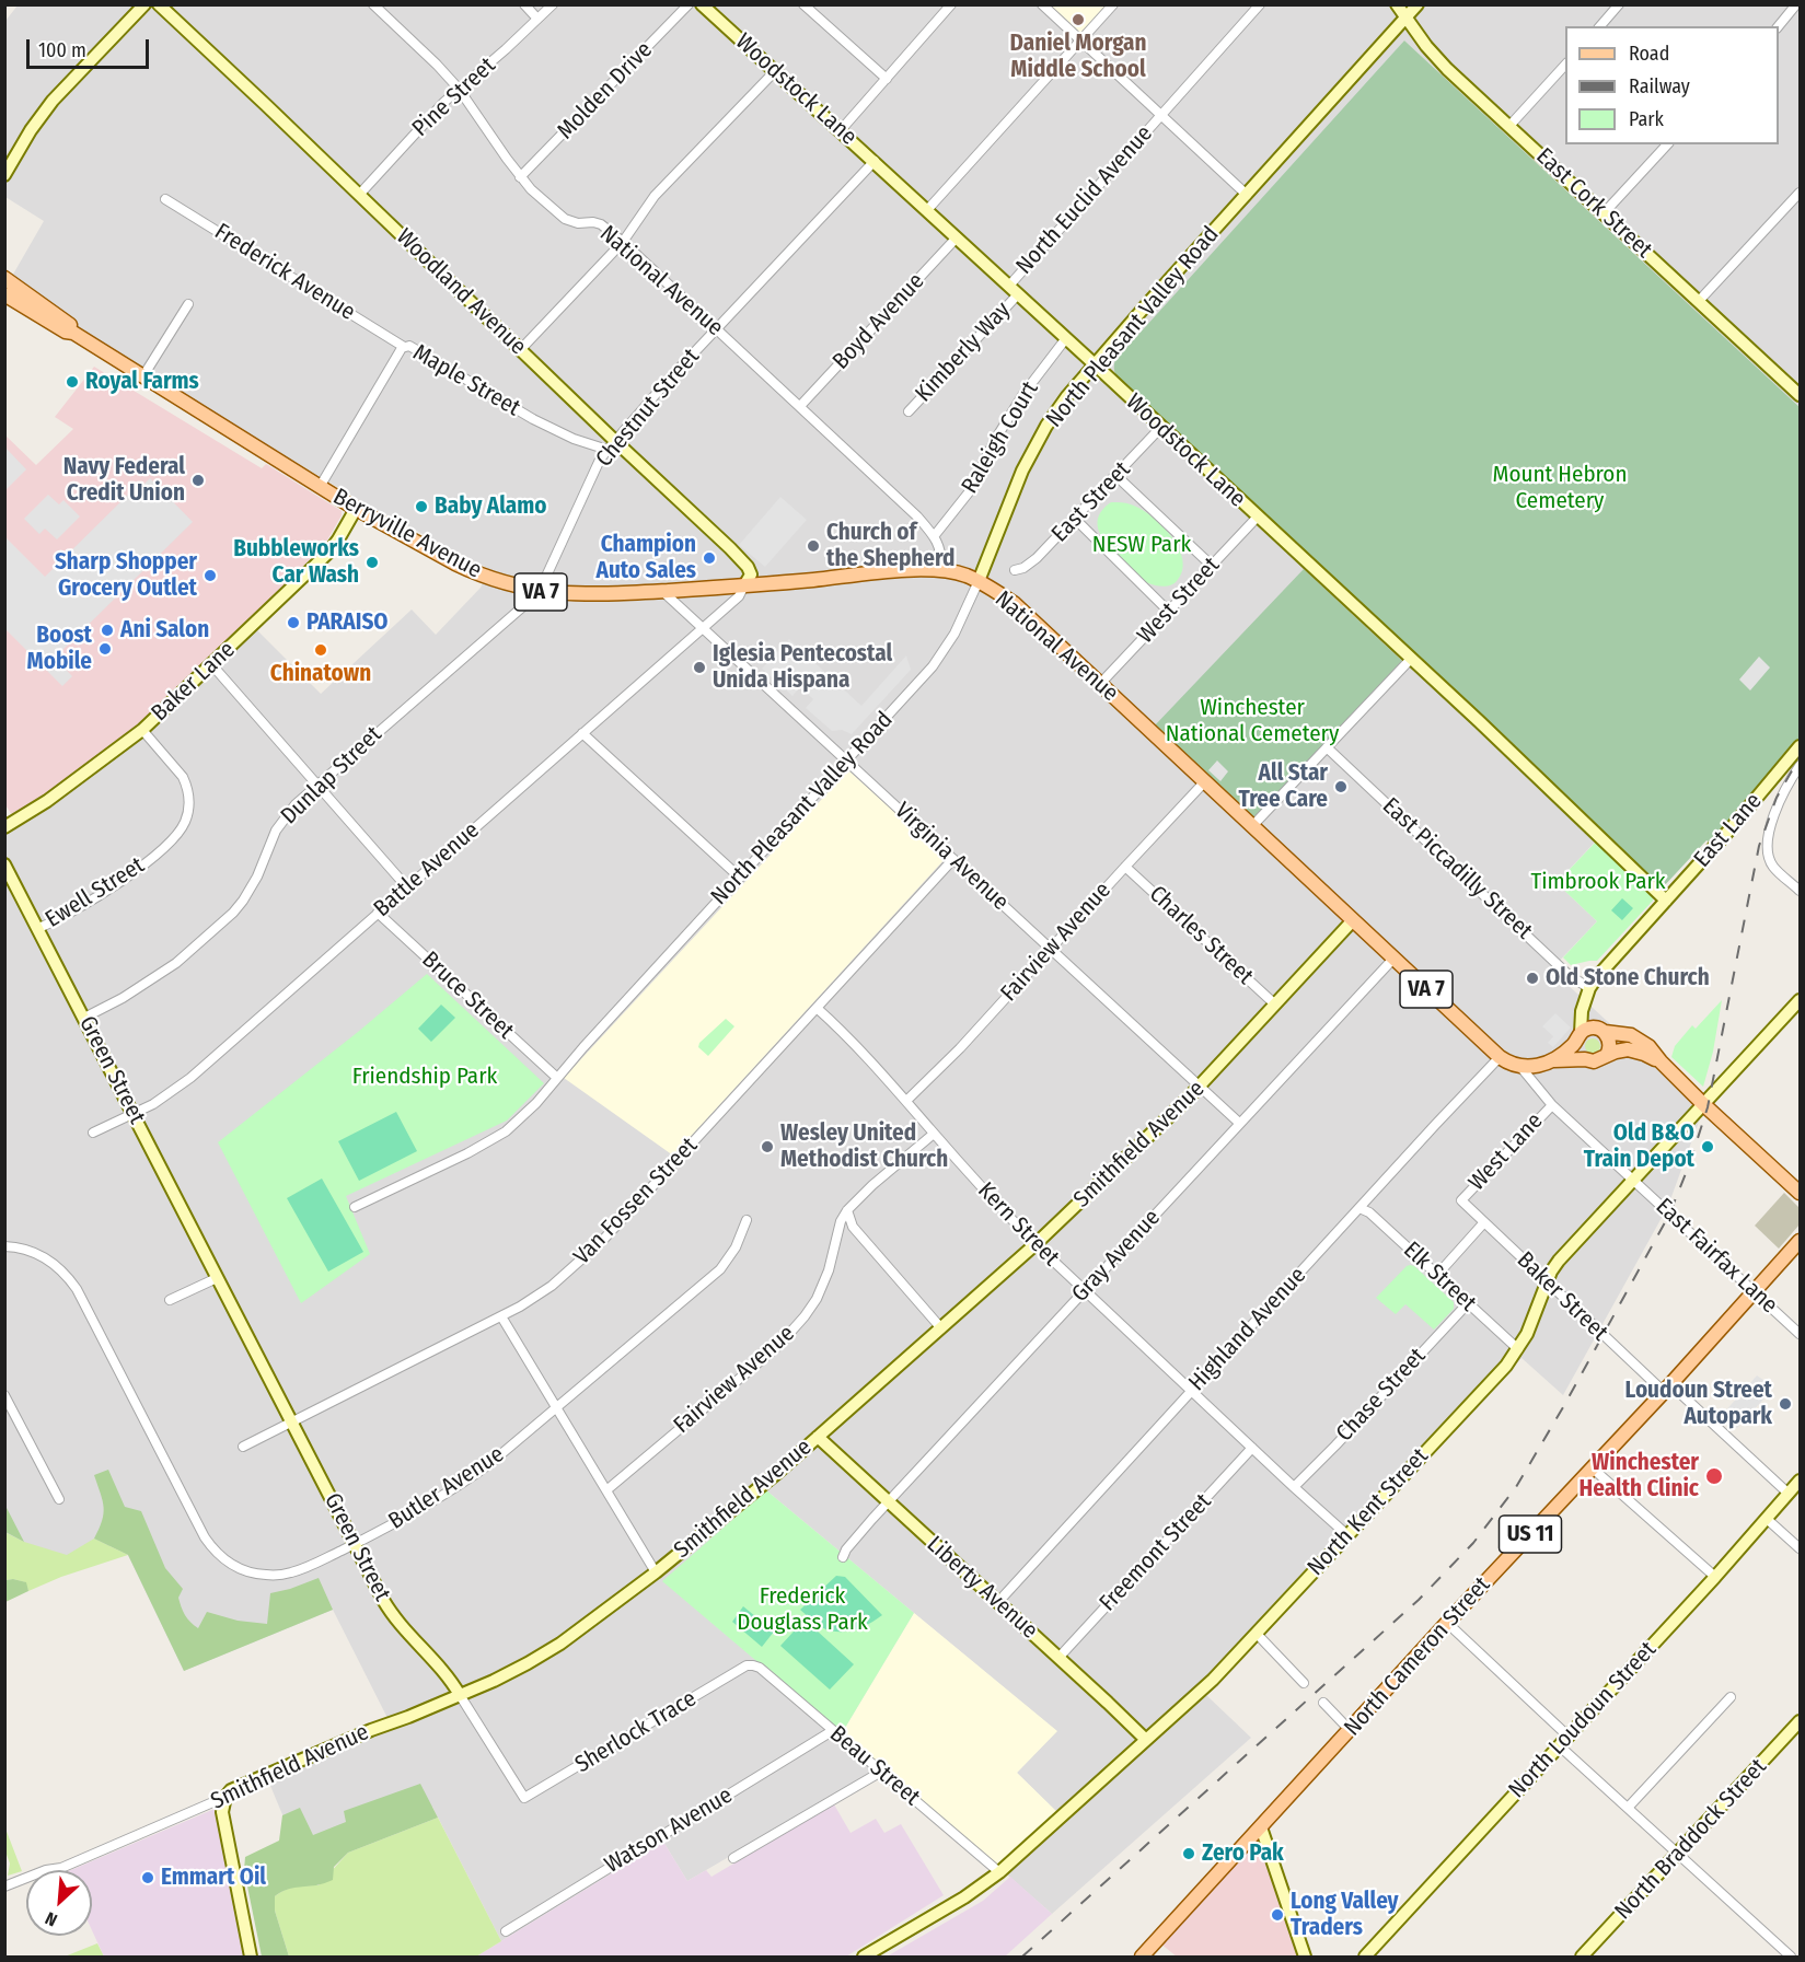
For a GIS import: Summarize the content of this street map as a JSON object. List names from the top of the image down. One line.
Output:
{"streets":{"main road":["National Avenue","Berryville Avenue","VA 7","US 11","North Cameron Street"],"street":["Woodstock Lane","Molden Drive","Pine Street","North Euclid Avenue","East Cork Street","Frederick Avenue","Woodland Avenue","Boyd Avenue","North Pleasant Valley Road","Kimberly Way","Maple Street","Chestnut Street","Raleigh Court","East Street","West Street","Baker Lane","Dunlap Street","East Lane","Virginia Avenue","East Piccadilly Street","Battle Avenue","Ewell Street","Charles Street","Fairview Avenue","Bruce Street","Green Street","Smithfield Avenue","West Lane","Van Fossen Street","Kern Street","Gray Avenue","East Fairfax Lane","Elk Street","Baker Street","Highland Avenue","Chase Street","Butler Avenue","North Kent Street","Freemont Street","Liberty Avenue","North Loudoun Street","Sherlock Trace","Beau Street","Watson Avenue","North Braddock Street"]},"crossings":[["Woodstock Lane","North Euclid Avenue"],["Woodstock Lane","Boyd Avenue"],["Woodstock Lane","North Pleasant Valley Road"],["Woodstock Lane","Kimberly Way"],["Woodstock Lane","Chestnut Street"],["Woodstock Lane","Raleigh Court"],["Woodstock Lane","East Street"],["Woodstock Lane","West Street"],["Woodstock Lane","East Lane"],["Molden Drive","National Avenue"],["Pine Street","National Avenue"],["Pine Street","Woodland Avenue"],["North Euclid Avenue","Kimberly Way"],["East Cork Street","North Pleasant Valley Road"],["Frederick Avenue","Maple Street"],["National Avenue","Boyd Avenue"],["National Avenue","North Pleasant Valley Road"],["National Avenue","Chestnut Street"],["National Avenue","Raleigh Court"],["National Avenue","Berryville Avenue"],["National Avenue","VA 7"],["National Avenue","West Street"],["National Avenue","Fairview Avenue"],["National Avenue","Smithfield Avenue"],["National Avenue","Gray Avenue"],["National Avenue","Highland Avenue"],["Woodland Avenue","Maple Street"],["Woodland Avenue","Chestnut Street"],["Woodland Avenue","Berryville Avenue"],["Woodland Avenue","Battle Avenue"],["North Pleasant Valley Road","Virginia Avenue"],["North Pleasant Valley Road","Bruce Street"],["Maple Street","Chestnut Street"],["Maple Street","Berryville Avenue"],["Chestnut Street","Berryville Avenue"],["Chestnut Street","Dunlap Street"],["Berryville Avenue","Baker Lane"],["Berryville Avenue","Dunlap Street"],["Berryville Avenue","Virginia Avenue"],["Berryville Avenue","Battle Avenue"],["VA 7","East Fairfax Lane"],["VA 7","Highland Avenue"],["Baker Lane","Ewell Street"],["Dunlap Street","Green Street"],["East Lane","East Piccadilly Street"],["Virginia Avenue","Battle Avenue"],["Virginia Avenue","Fairview Avenue"],["Virginia Avenue","Smithfield Avenue"],["Virginia Avenue","Van Fossen Street"],["Virginia Avenue","Gray Avenue"],["Battle Avenue","Bruce Street"],["Battle Avenue","Green Street"],["Ewell Street","Green Street"],["Charles Street","Fairview Avenue"],["Charles Street","Smithfield Avenue"],["Fairview Avenue","Kern Street"],["Green Street","Smithfield Avenue"],["Green Street","Van Fossen Street"],["Green Street","Butler Avenue"],["Green Street","Sherlock Trace"],["Smithfield Avenue","Kern Street"],["Smithfield Avenue","Liberty Avenue"],["West Lane","East Fairfax Lane"],["West Lane","Baker Street"],["Van Fossen Street","Kern Street"],["Kern Street","Gray Avenue"],["Kern Street","Highland Avenue"],["Kern Street","Chase Street"],["Kern Street","North Kent Street"],["Kern Street","Freemont Street"],["Gray Avenue","Liberty Avenue"],["East Fairfax Lane","North Kent Street"],["East Fairfax Lane","North Cameron Street"],["Elk Street","Highland Avenue"],["Elk Street","Chase Street"],["Elk Street","North Kent Street"],["Baker Street","North Kent Street"],["Baker Street","North Cameron Street"],["Baker Street","North Loudoun Street"],["Highland Avenue","Liberty Avenue"],["North Kent Street","Liberty Avenue"],["North Kent Street","Beau Street"],["Freemont Street","Liberty Avenue"],["Sherlock Trace","Beau Street"],["Beau Street","Watson Avenue"]],"parks":["Mount Hebron Cemetery","NESW Park","Winchester National Cemetery","Timbrook Park","Friendship Park","Frederick Douglass Park"],"places":["Daniel Morgan Middle School","Royal Farms","Navy Federal Credit Union","Baby Alamo","Church of the Shepherd","Champion Auto Sales","Bubbleworks Car Wash","Sharp Shopper Grocery Outlet","PARAISO","Ani Salon","Boost Mobile","Chinatown","Iglesia Pentecostal Unida Hispana","All Star Tree Care","Old Stone Church","Wesley United Methodist Church","Old B&O Train Depot","Loudoun Street Autopark","Winchester Health Clinic","Zero Pak","Emmart Oil","Long Valley Traders"],"legend":["Road","Railway","Park"],"scale_bar":"100 m","north":"bottom left"}
